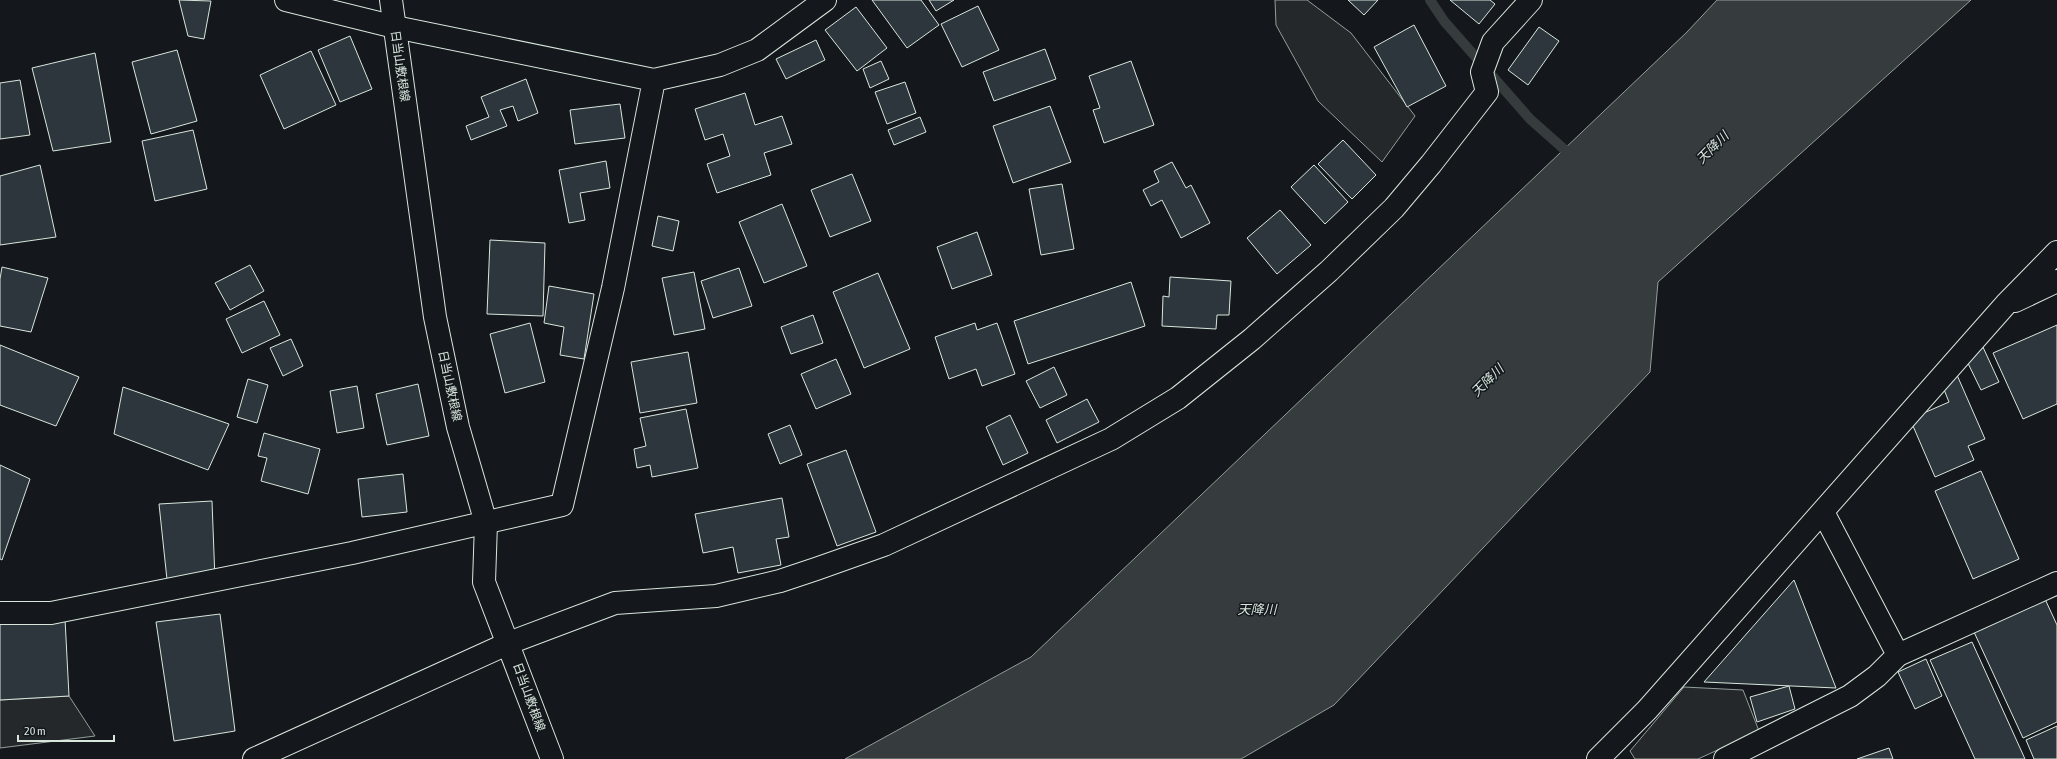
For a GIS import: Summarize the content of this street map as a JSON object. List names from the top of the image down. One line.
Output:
{"streets":{"street":["日当山敷根線"]},"water":["天降川"],"scale_bar":"20 m"}
